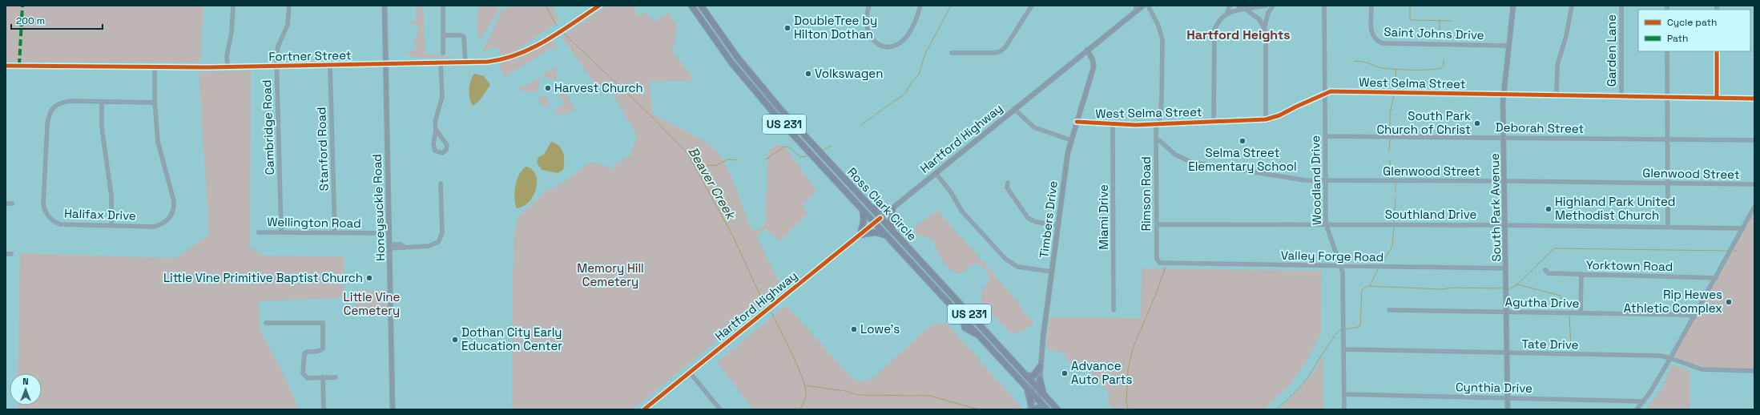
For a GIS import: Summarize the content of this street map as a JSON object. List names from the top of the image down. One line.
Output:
{"streets":{"highway":["US 231","Ross Clark Circle"],"main road":["Hartford Highway"],"street":["Saint Johns Drive","Garden Lane","Fortner Street","West Selma Street","Cambridge Road","Deborah Street","Stanford Road","Glenwood Street","Woodland Drive","Rimson Road","Honeysuckle Road","South Park Avenue","Halifax Drive","Southland Drive","Miami Drive","Timbers Drive","Wellington Road","Valley Forge Road","Yorktown Road","Agutha Drive","Tate Drive","Cynthia Drive"]},"crossings":[["Saint Johns Drive","South Park Avenue"],["Garden Lane","West Selma Street"],["Fortner Street","Cambridge Road"],["Fortner Street","Stanford Road"],["Fortner Street","Honeysuckle Road"],["Fortner Street","Halifax Drive"],["West Selma Street","Woodland Drive"],["West Selma Street","Rimson Road"],["West Selma Street","South Park Avenue"],["West Selma Street","Miami Drive"],["West Selma Street","Timbers Drive"],["Cambridge Road","Wellington Road"],["Deborah Street","Woodland Drive"],["Deborah Street","South Park Avenue"],["Hartford Highway","Ross Clark Circle"],["Hartford Highway","Timbers Drive"],["Stanford Road","Wellington Road"],["Glenwood Street","Woodland Drive"],["Glenwood Street","Rimson Road"],["Glenwood Street","South Park Avenue"],["Woodland Drive","Southland Drive"],["Woodland Drive","Valley Forge Road"],["Woodland Drive","Tate Drive"],["Woodland Drive","Cynthia Drive"],["Rimson Road","Southland Drive"],["Rimson Road","Valley Forge Road"],["Ross Clark Circle","Timbers Drive"],["Honeysuckle Road","Wellington Road"],["South Park Avenue","Southland Drive"],["South Park Avenue","Valley Forge Road"],["South Park Avenue","Agutha Drive"],["South Park Avenue","Tate Drive"],["South Park Avenue","Cynthia Drive"]],"districts":["Hartford Heights"],"water":["Beaver Creek"],"parks":["Memory Hill Cemetery","Little Vine Cemetery"],"places":["DoubleTree by Hilton Dothan","Volkswagen","Harvest Church","South Park Church of Christ","Selma Street Elementary School","Highland Park United Methodist Church","Little Vine Primitive Baptist Church","Rip Hewes Athletic Complex","Lowe's","Dothan City Early Education Center","Advance Auto Parts"],"legend":["Cycle path","Path"],"scale_bar":"200 m","north":"top"}
